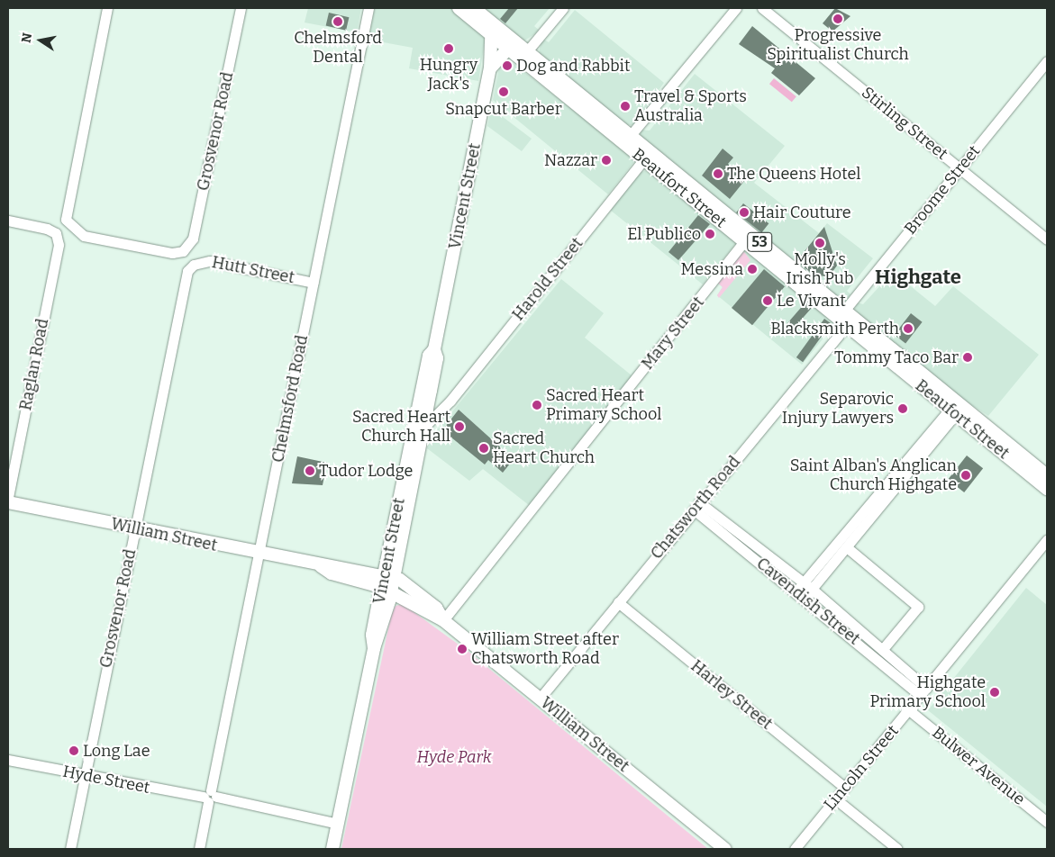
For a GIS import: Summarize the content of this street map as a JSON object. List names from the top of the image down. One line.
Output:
{"streets":{"main road":["Beaufort Street","Vincent Street","53","William Street"],"street":["Stirling Street","Grosvenor Road","Broome Street","Hutt Street","Harold Street","Mary Street","Raglan Road","Chelmsford Road","Chatsworth Road","Cavendish Street","Harley Street","Bulwer Avenue","Lincoln Street","Hyde Street"]},"crossings":[["Stirling Street","Broome Street"],["Grosvenor Road","Hutt Street"],["Grosvenor Road","William Street"],["Grosvenor Road","Hyde Street"],["Beaufort Street","Broome Street"],["Beaufort Street","Vincent Street"],["Beaufort Street","Harold Street"],["Beaufort Street","Mary Street"],["Beaufort Street","Chatsworth Road"],["Broome Street","Chatsworth Road"],["Vincent Street","Harold Street"],["Vincent Street","William Street"],["Vincent Street","Hyde Street"],["Hutt Street","Chelmsford Road"],["Mary Street","William Street"],["Chelmsford Road","William Street"],["Chelmsford Road","Hyde Street"],["Chatsworth Road","William Street"],["Chatsworth Road","Cavendish Street"],["Chatsworth Road","Harley Street"],["Cavendish Street","Lincoln Street"],["Harley Street","Lincoln Street"],["Bulwer Avenue","Lincoln Street"]],"districts":["Highgate"],"parks":["Hyde Park"],"places":["Progressive Spiritualist Church","Chelmsford Dental","Hungry Jack's","Dog and Rabbit","Snapcut Barber","Travel & Sports Australia","Nazzar","The Queens Hotel","Hair Couture","El Publico","Molly's Irish Pub","Messina","Le Vivant","Blacksmith Perth","Tommy Taco Bar","Sacred Heart Primary School","Separovic Injury Lawyers","Sacred Heart Church Hall","Sacred Heart Church","Tudor Lodge","Saint Alban's Anglican Church Highgate","William Street after Chatsworth Road","Highgate Primary School","Long Lae"],"north":"left"}
